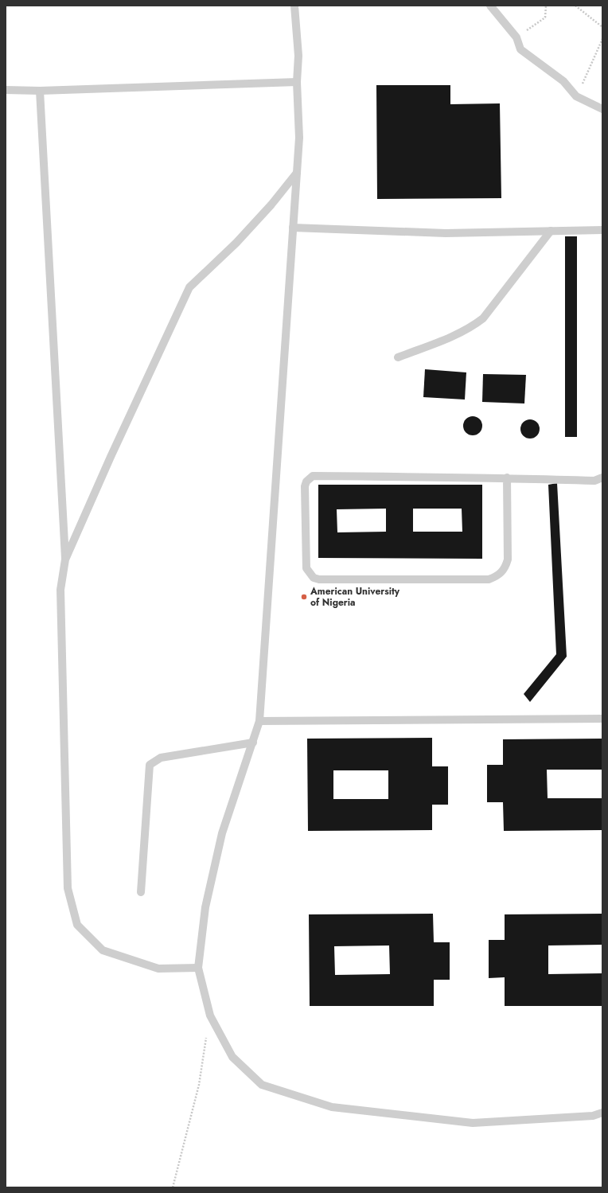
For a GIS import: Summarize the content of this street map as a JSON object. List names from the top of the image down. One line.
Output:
{"places":["American University of Nigeria"]}
